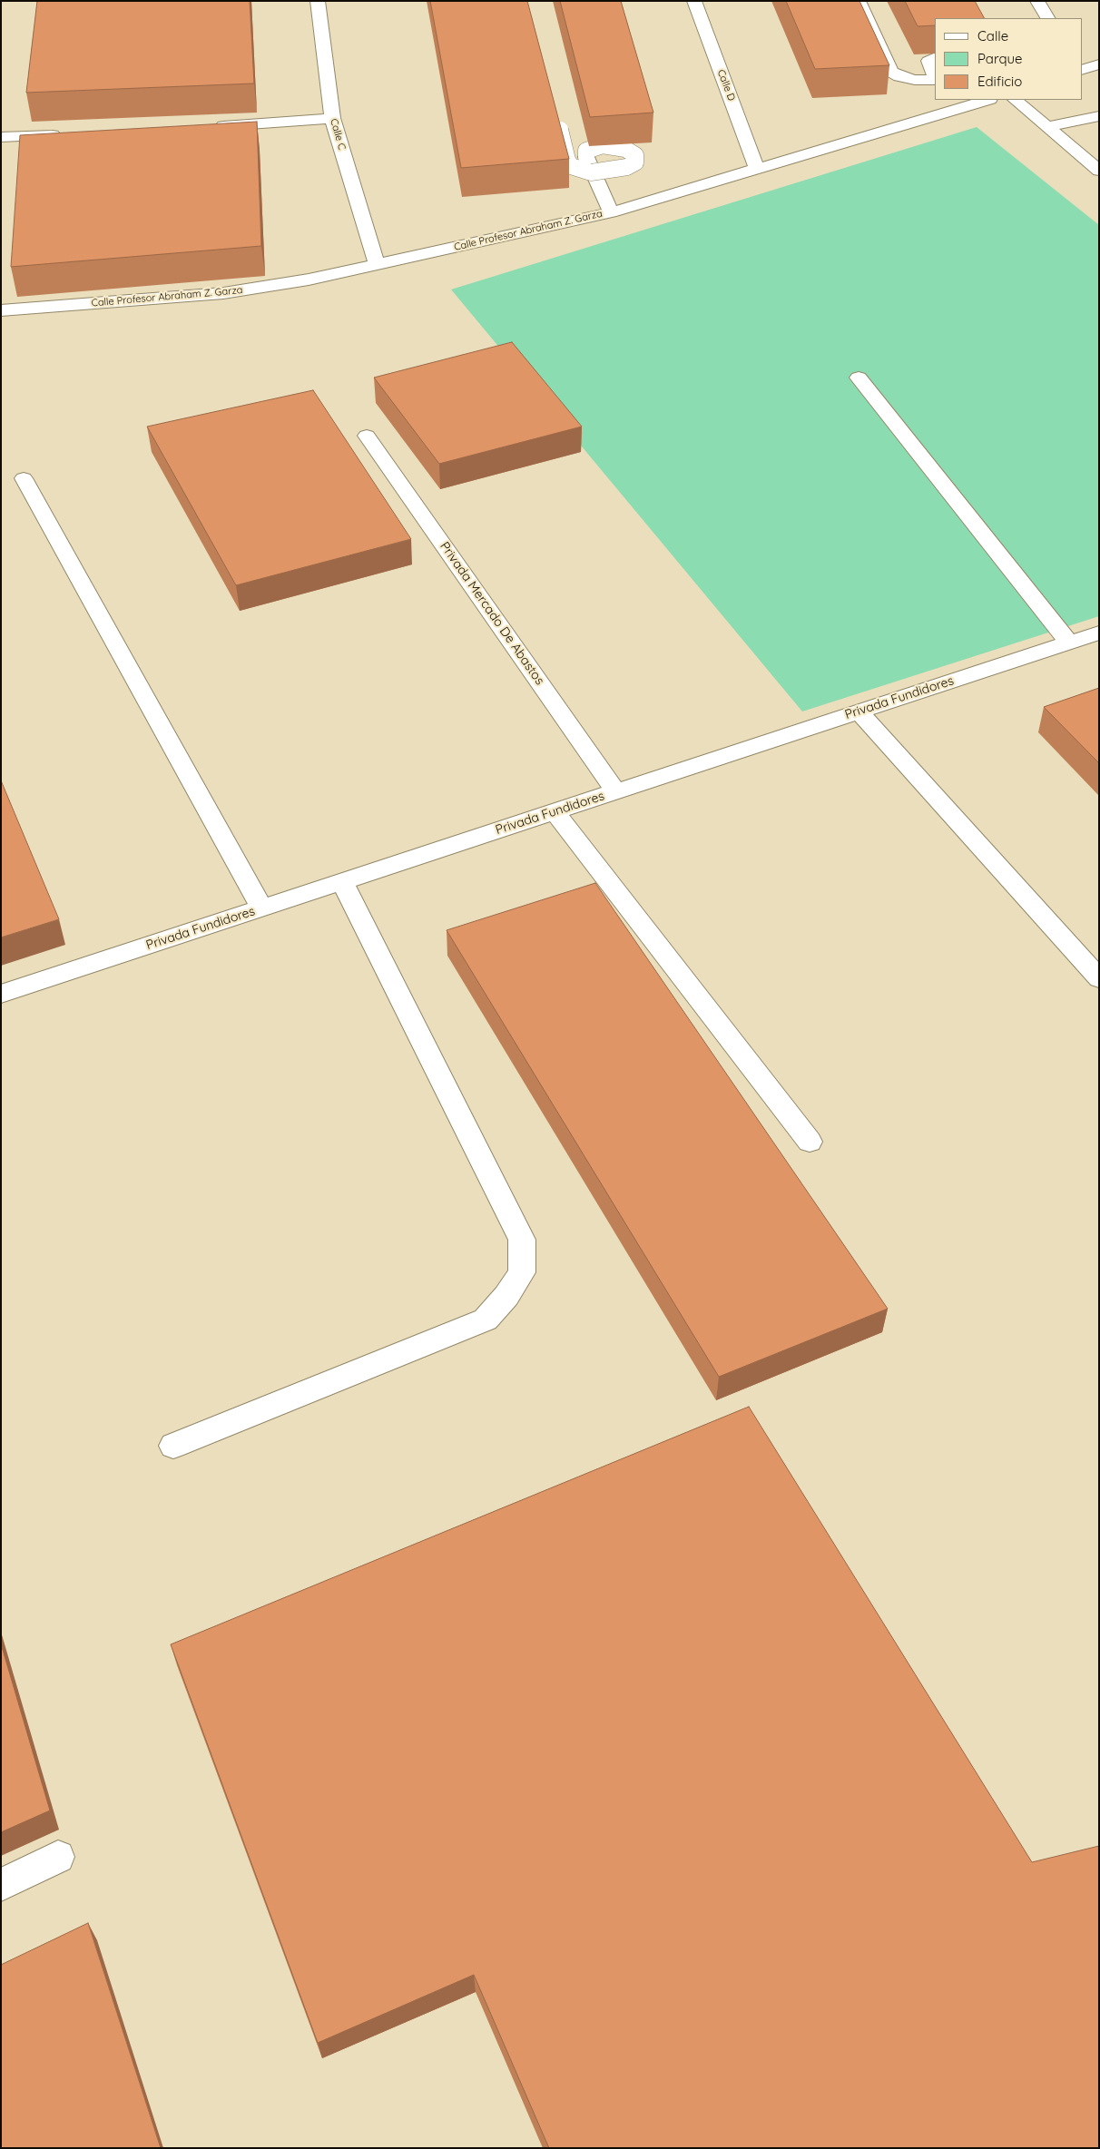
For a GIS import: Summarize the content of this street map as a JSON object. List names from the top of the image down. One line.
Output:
{"streets":{"lane":["Calle D","Calle C","Calle Profesor Abraham Z. Garza","Privada Mercado De Abastos","Privada Fundidores"]},"crossings":[["Calle D","Calle Profesor Abraham Z. Garza"],["Calle C","Calle Profesor Abraham Z. Garza"],["Privada Mercado De Abastos","Privada Fundidores"]],"legend":["Calle","Parque","Edificio"]}
